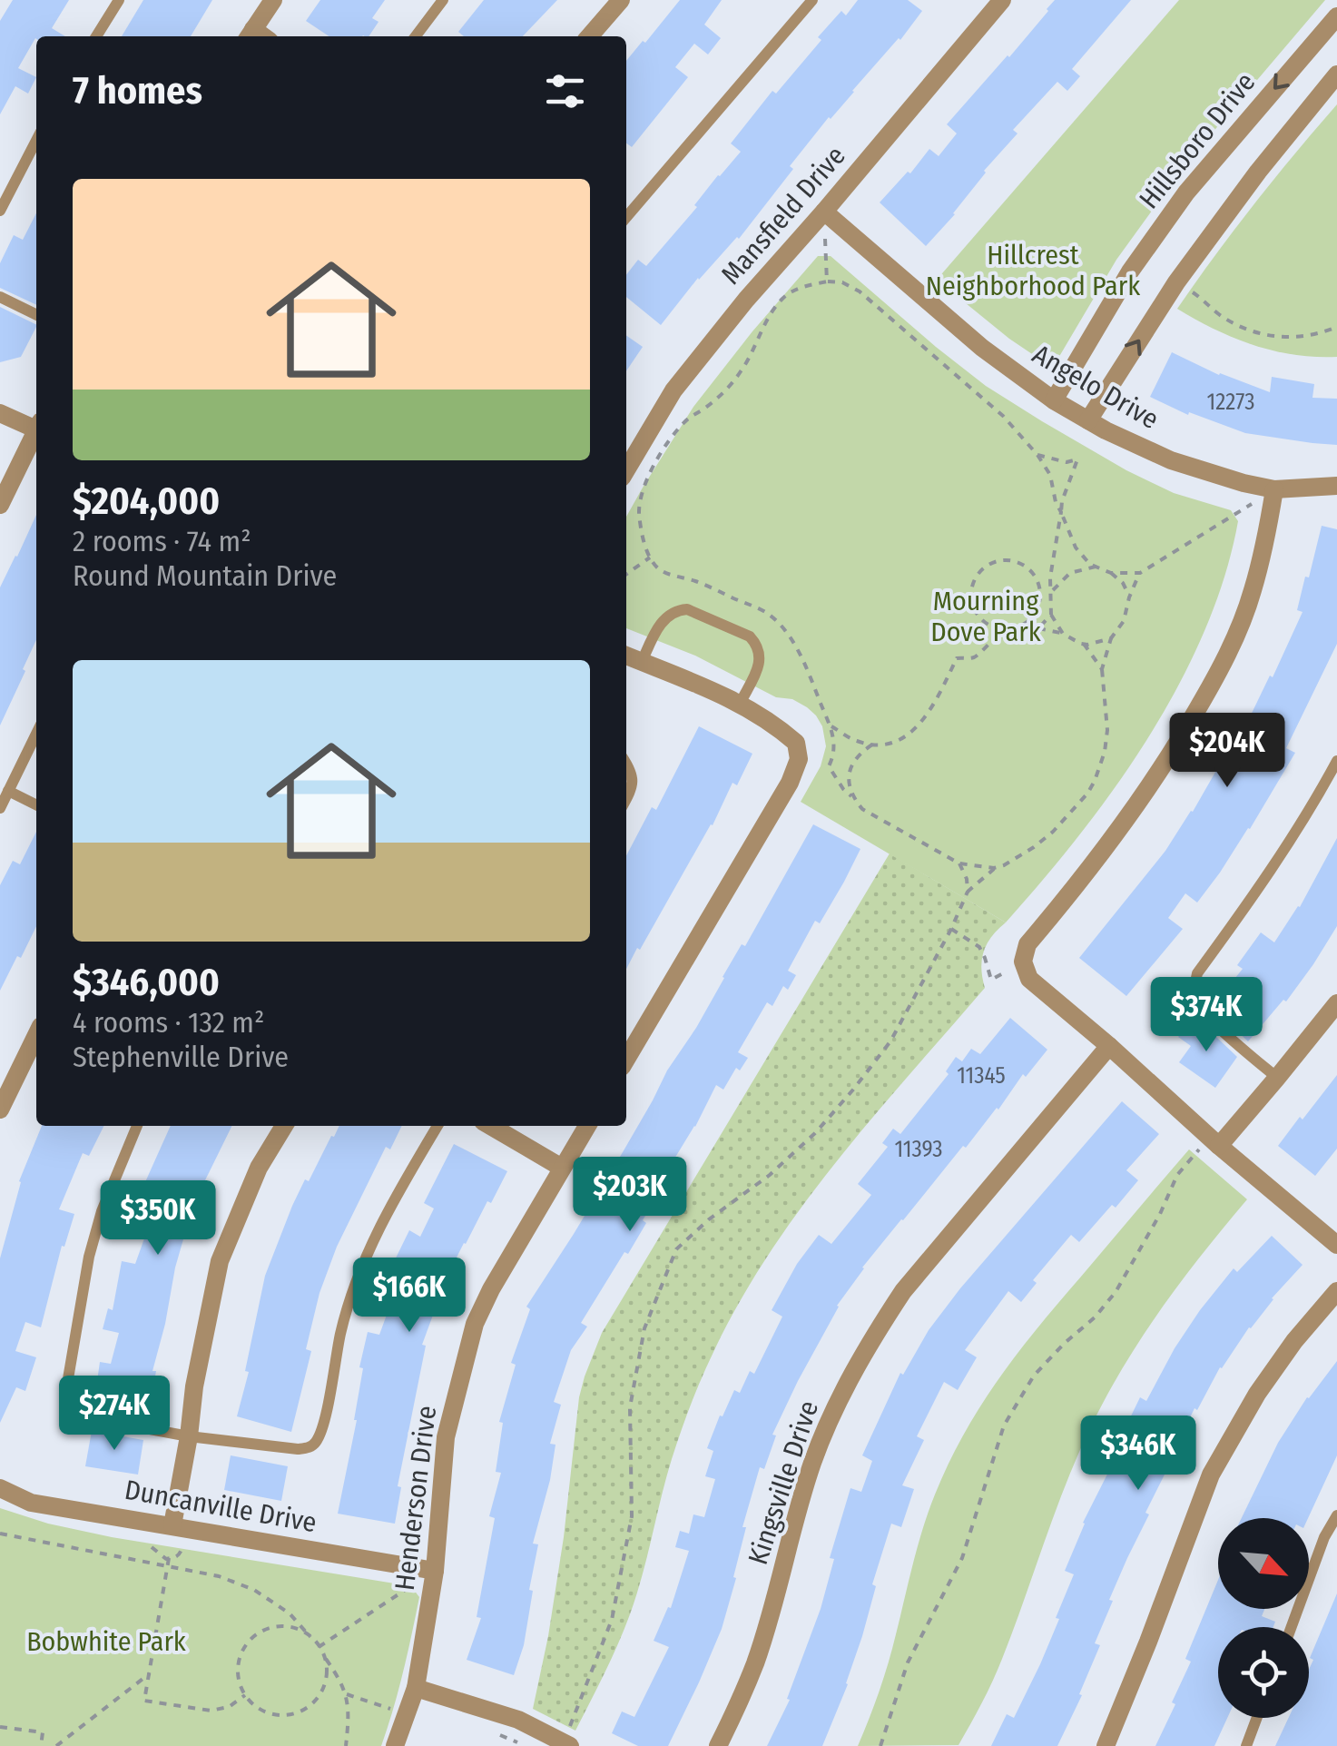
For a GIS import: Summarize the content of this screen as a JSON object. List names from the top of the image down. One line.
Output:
{"streets":{"street":["Hillsboro Drive","Mansfield Drive","Angelo Drive","Kingsville Drive","Henderson Drive","Duncanville Drive"]},"crossings":[["Hillsboro Drive","Angelo Drive"],["Mansfield Drive","Angelo Drive"],["Henderson Drive","Duncanville Drive"]],"parks":["Hillcrest Neighborhood Park","Mourning Dove Park","Bobwhite Park"],"house_numbers":["12273","11345","11393"],"north":"bottom right","page":{"heading":"7 homes","list":[{"name":"$204,000","note":"2 rooms · 74 m² · Round Mountain Drive"},{"name":"$346,000","note":"4 rooms · 132 m² · Stephenville Drive"}],"price":["$204K","$374K","$203K","$350K","$166K","$274K","$346K"]}}
